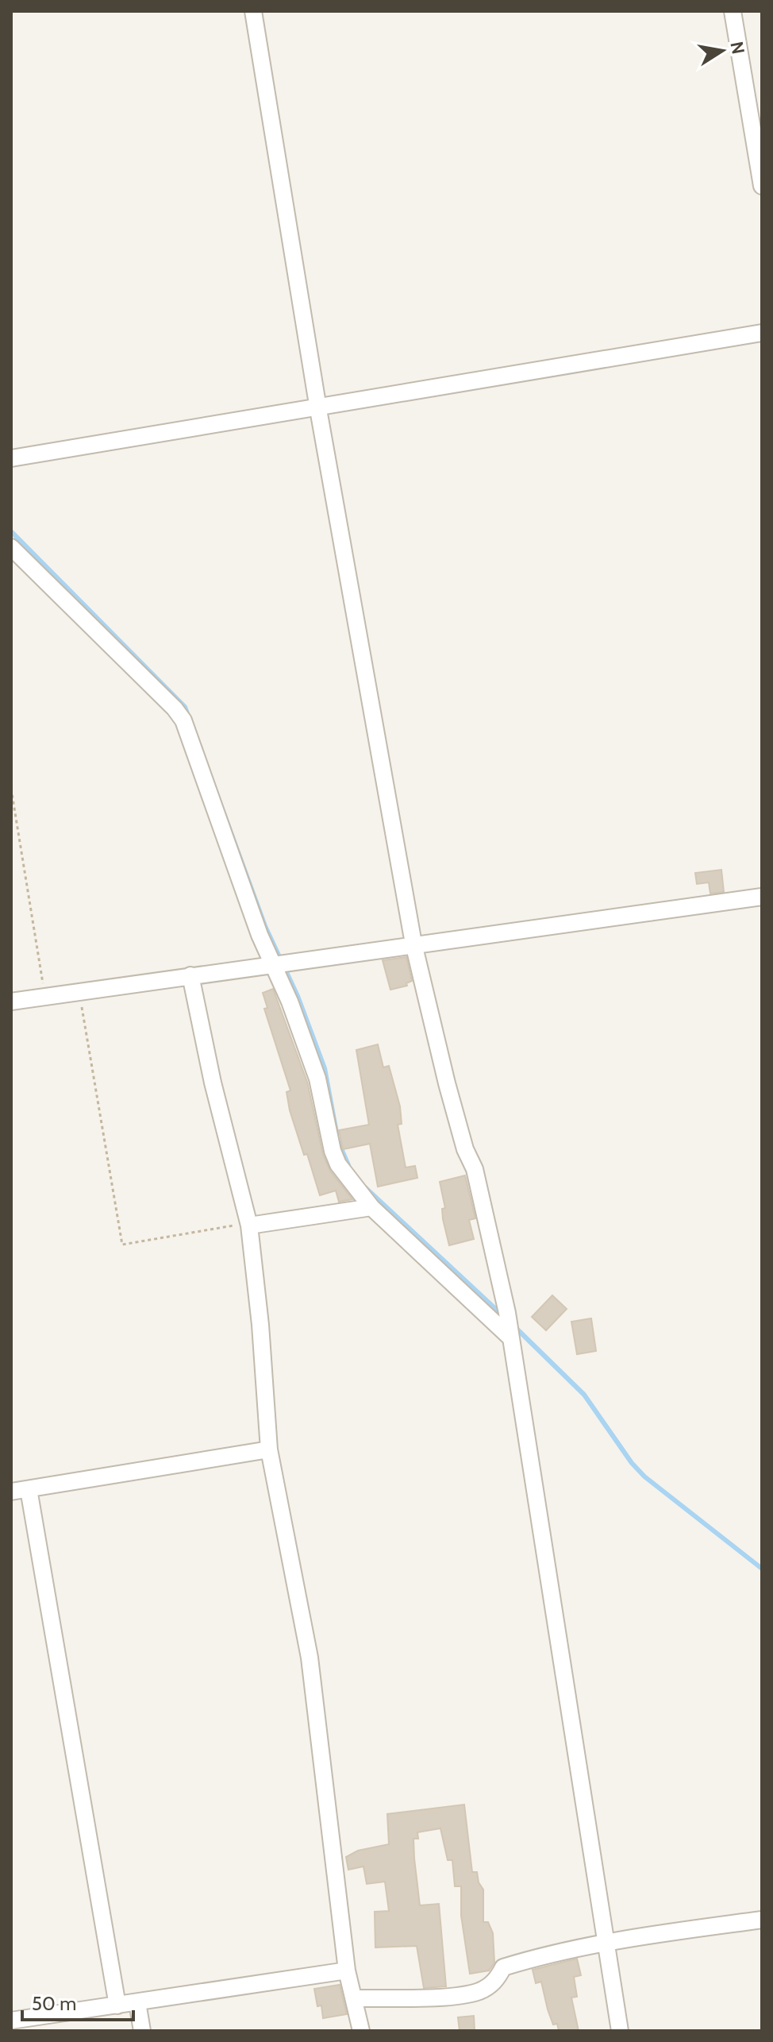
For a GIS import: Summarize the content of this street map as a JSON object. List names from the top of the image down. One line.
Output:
{"scale_bar":"50 m","north":"right"}
